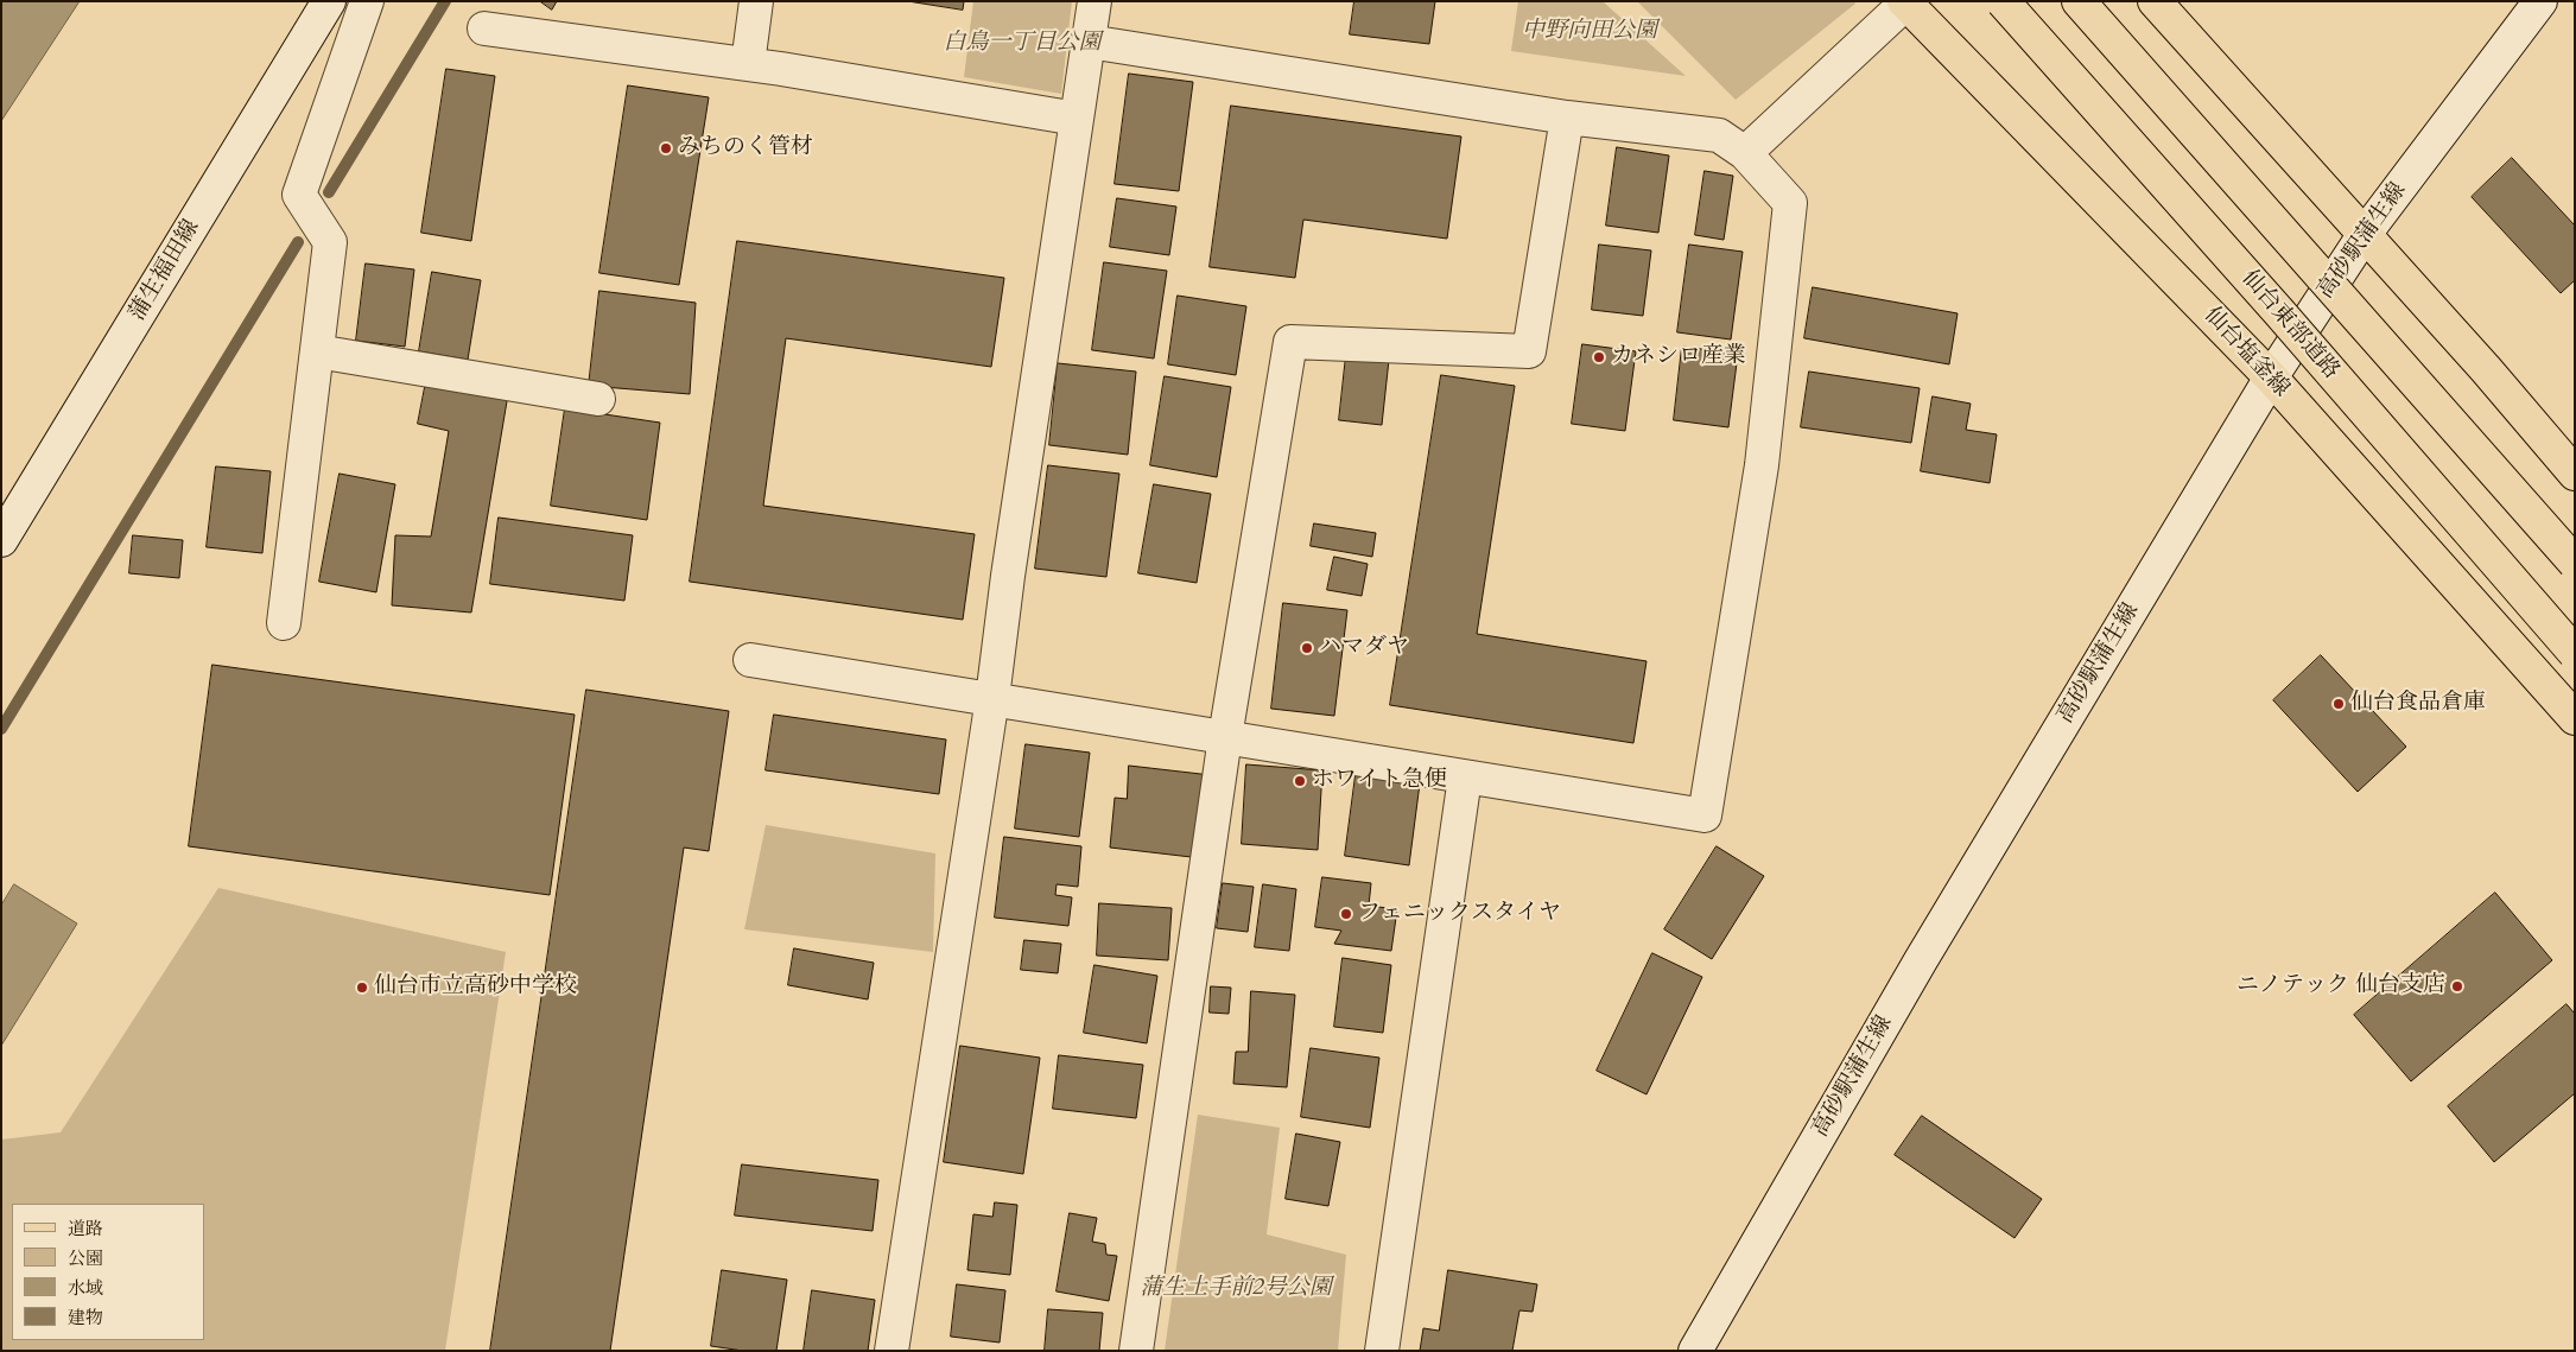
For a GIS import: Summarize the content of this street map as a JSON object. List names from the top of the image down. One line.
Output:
{"streets":{"main road":["仙台東部道路","仙台塩釜線"],"street":["高砂駅蒲生線","蒲生福田線"]},"crossings":[["高砂駅蒲生線","仙台塩釜線"]],"parks":["中野向田公園","白鳥一丁目公園","蒲生土手前2号公園"],"places":["みちのく管材","カネシロ産業","ハマダヤ","仙台食品倉庫","ホワイト急便","フェニックスタイヤ","ニノテック 仙台支店","仙台市立高砂中学校"],"legend":["道路","公園","水域","建物"]}
